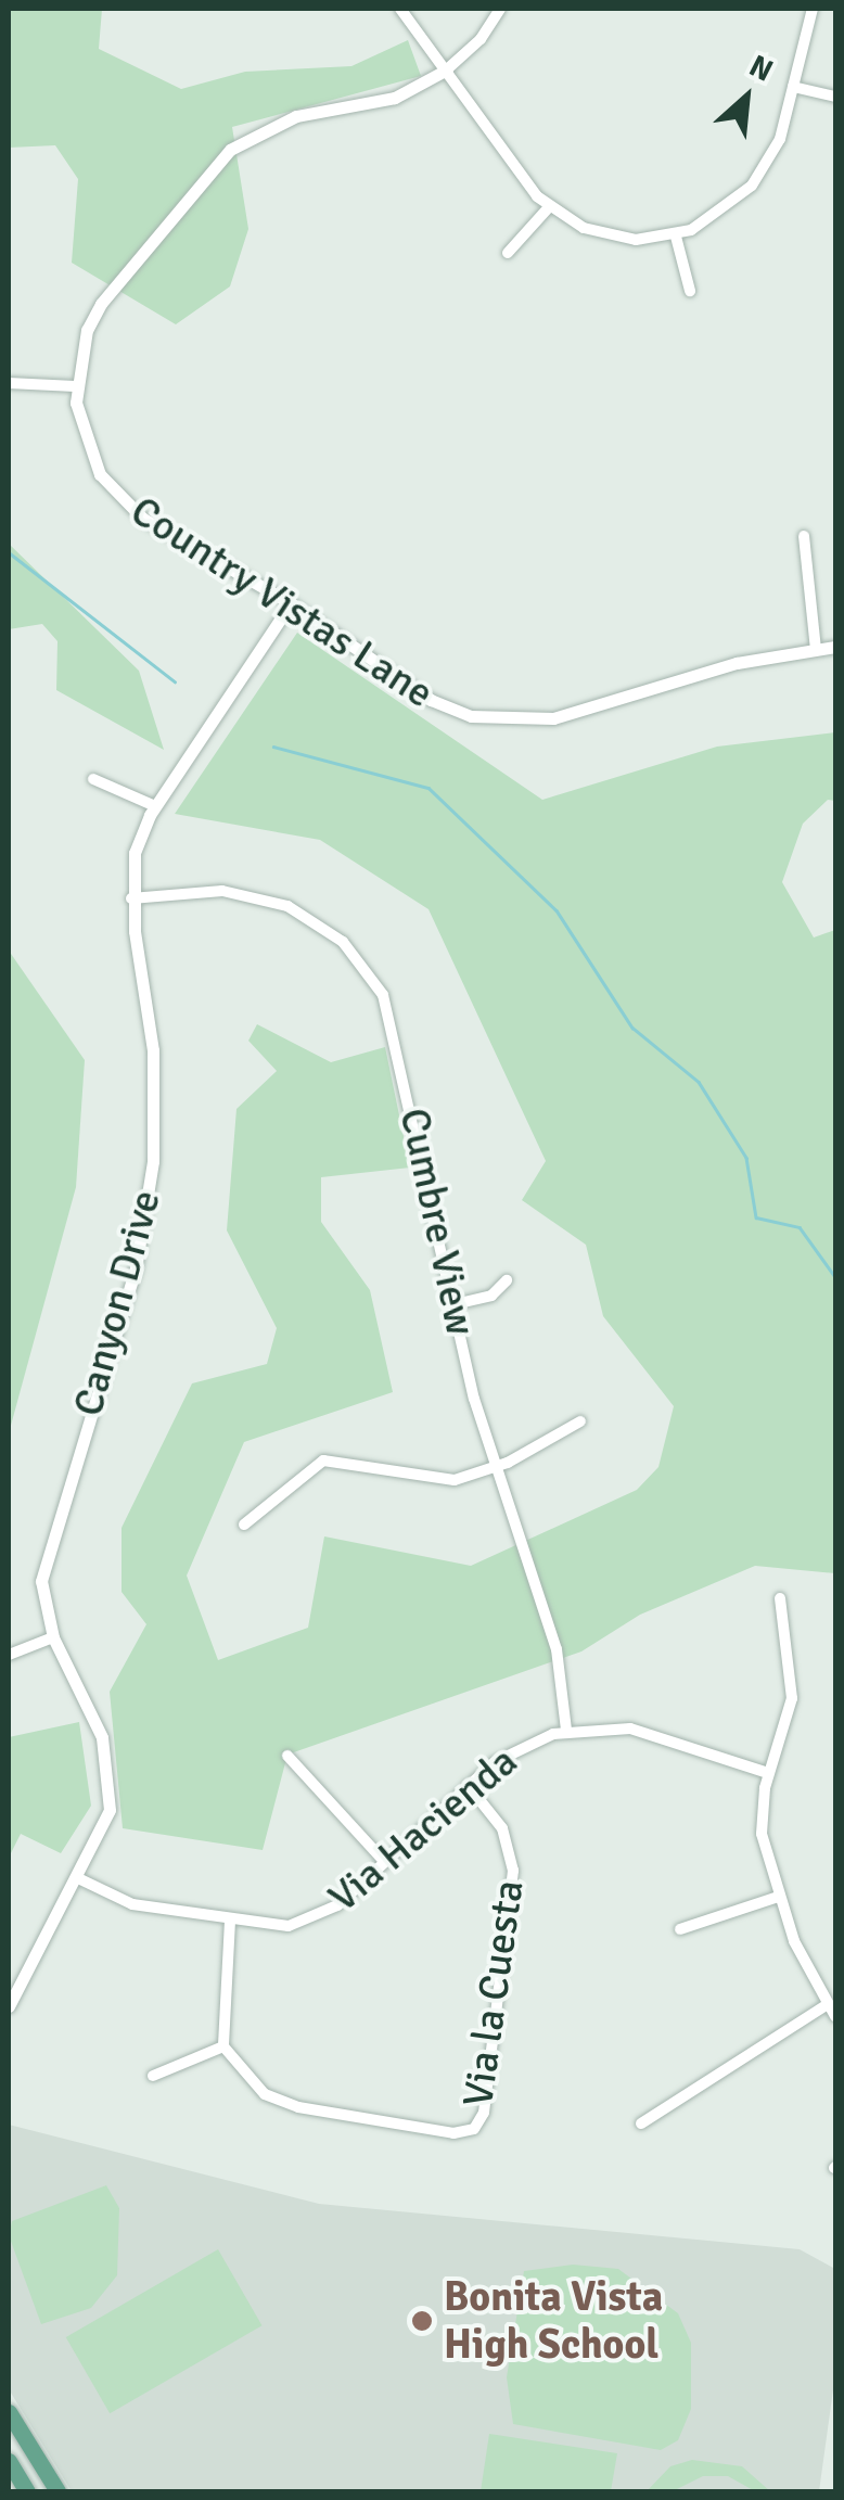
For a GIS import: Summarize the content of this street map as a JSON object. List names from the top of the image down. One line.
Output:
{"streets":{"street":["Country Vistas Lane","Cumbre View","Canyon Drive","Via Hacienda","Via la Cuesta"]},"crossings":[["Country Vistas Lane","Canyon Drive"],["Cumbre View","Canyon Drive"],["Cumbre View","Via Hacienda"],["Canyon Drive","Via Hacienda"],["Via Hacienda","Via la Cuesta"]],"places":["Bonita Vista High School"],"north":"top right"}
